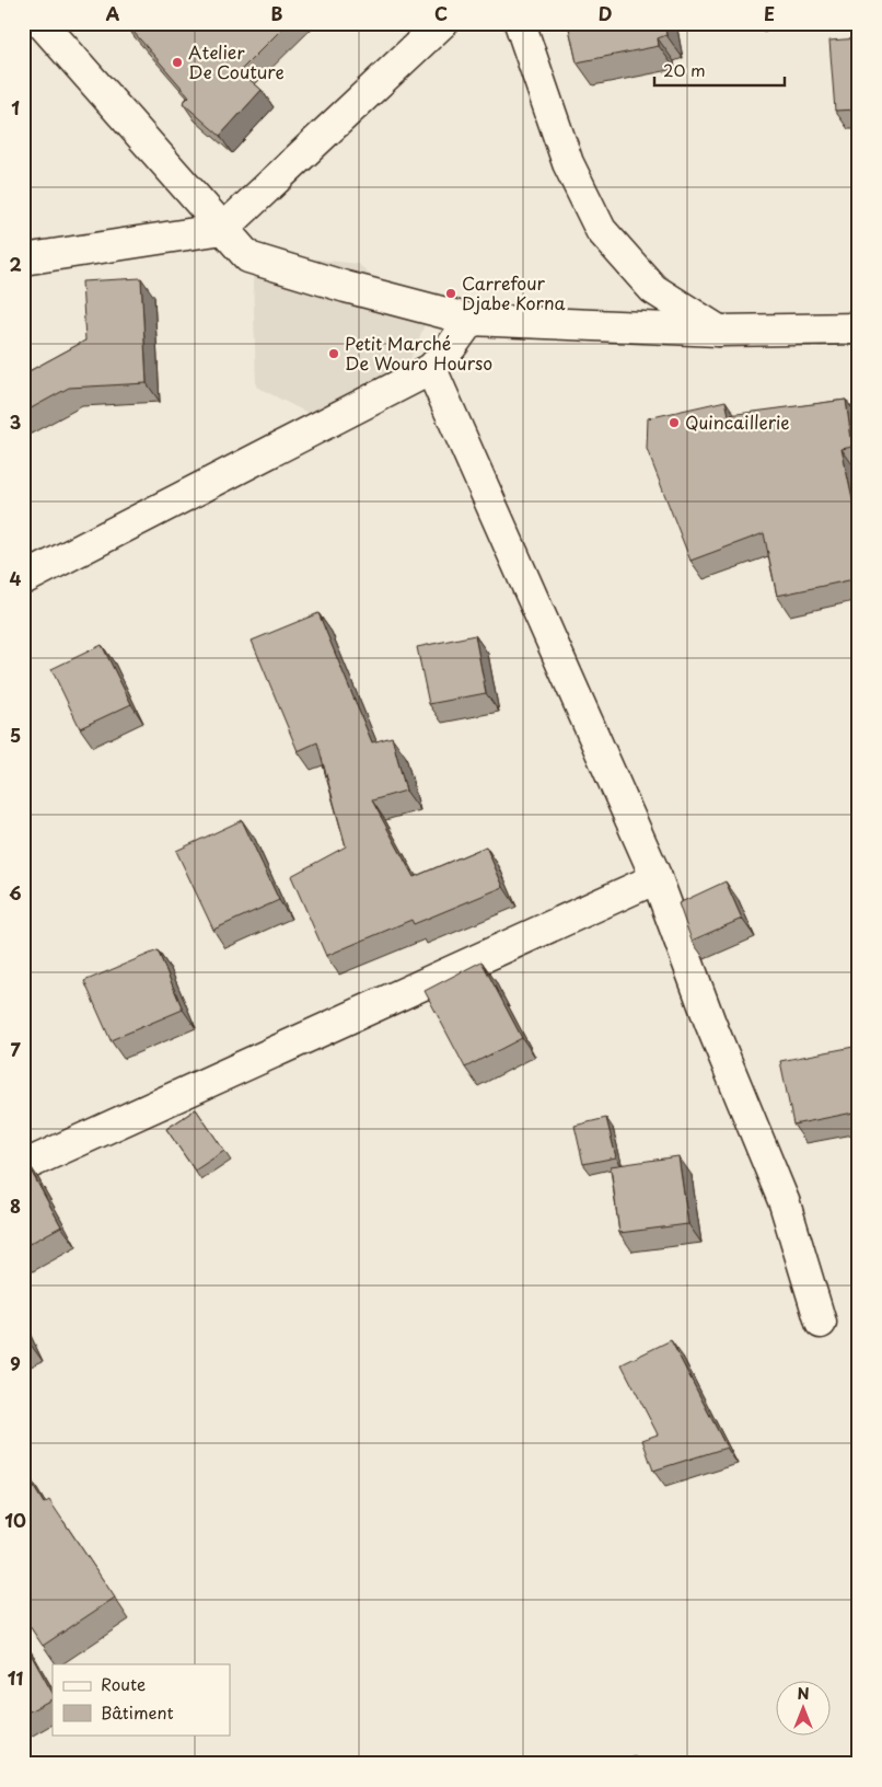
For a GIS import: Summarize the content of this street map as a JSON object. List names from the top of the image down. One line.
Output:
{"places":["Atelier De Couture","Carrefour Djabe Korna","Petit Marché De Wouro Hourso","Quincaillerie"],"legend":["Route","Bâtiment"],"scale_bar":"20 m","north":"top","grid":{"columns":["A","B","C","D","E"],"rows":["1","2","3","4","5","6","7","8","9","10","11"]}}
